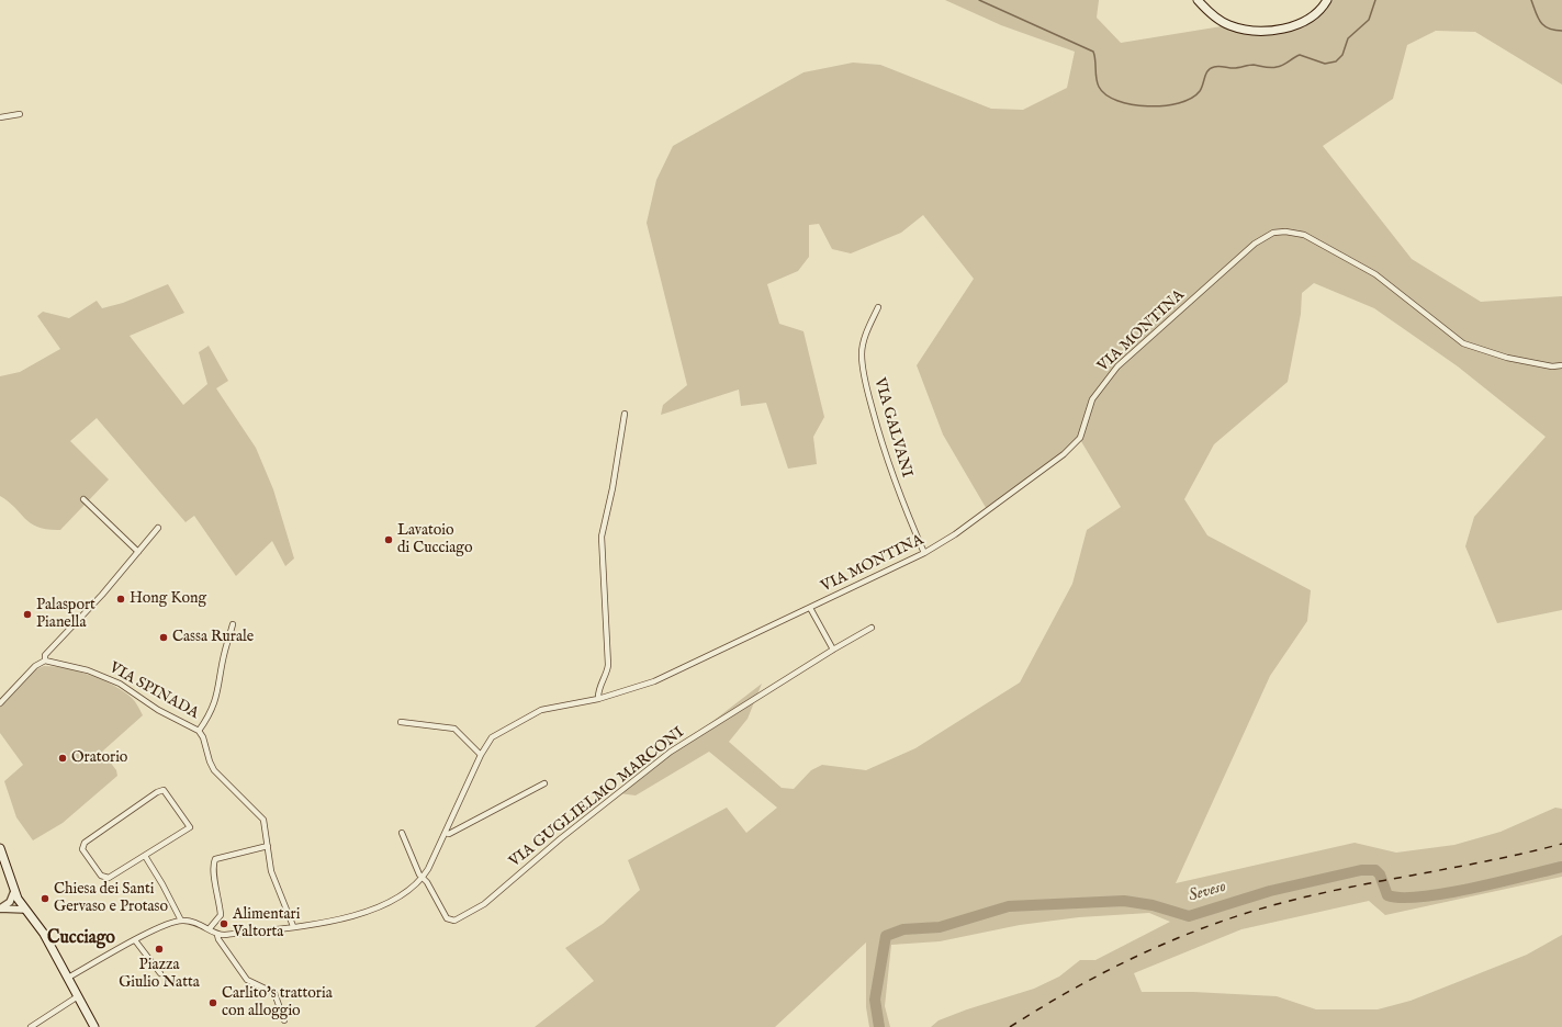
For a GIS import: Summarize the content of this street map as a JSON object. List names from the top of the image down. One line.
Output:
{"streets":{"street":["VIA MONTINA","VIA GALVANI","VIA SPINADA","VIA GUGLIELMO MARCONI"]},"crossings":[["VIA MONTINA","VIA GALVANI"],["VIA MONTINA","VIA GUGLIELMO MARCONI"]],"districts":["Cucciago"],"water":["Seveso"],"places":["Lavatoio di Cucciago","Hong Kong","Palasport Pianella","Cassa Rurale","Oratorio","Chiesa dei Santi Gervaso e Protaso","Alimentari Valtorta","Piazza Giulio Natta","Carlito's trattoria con alloggio"]}
